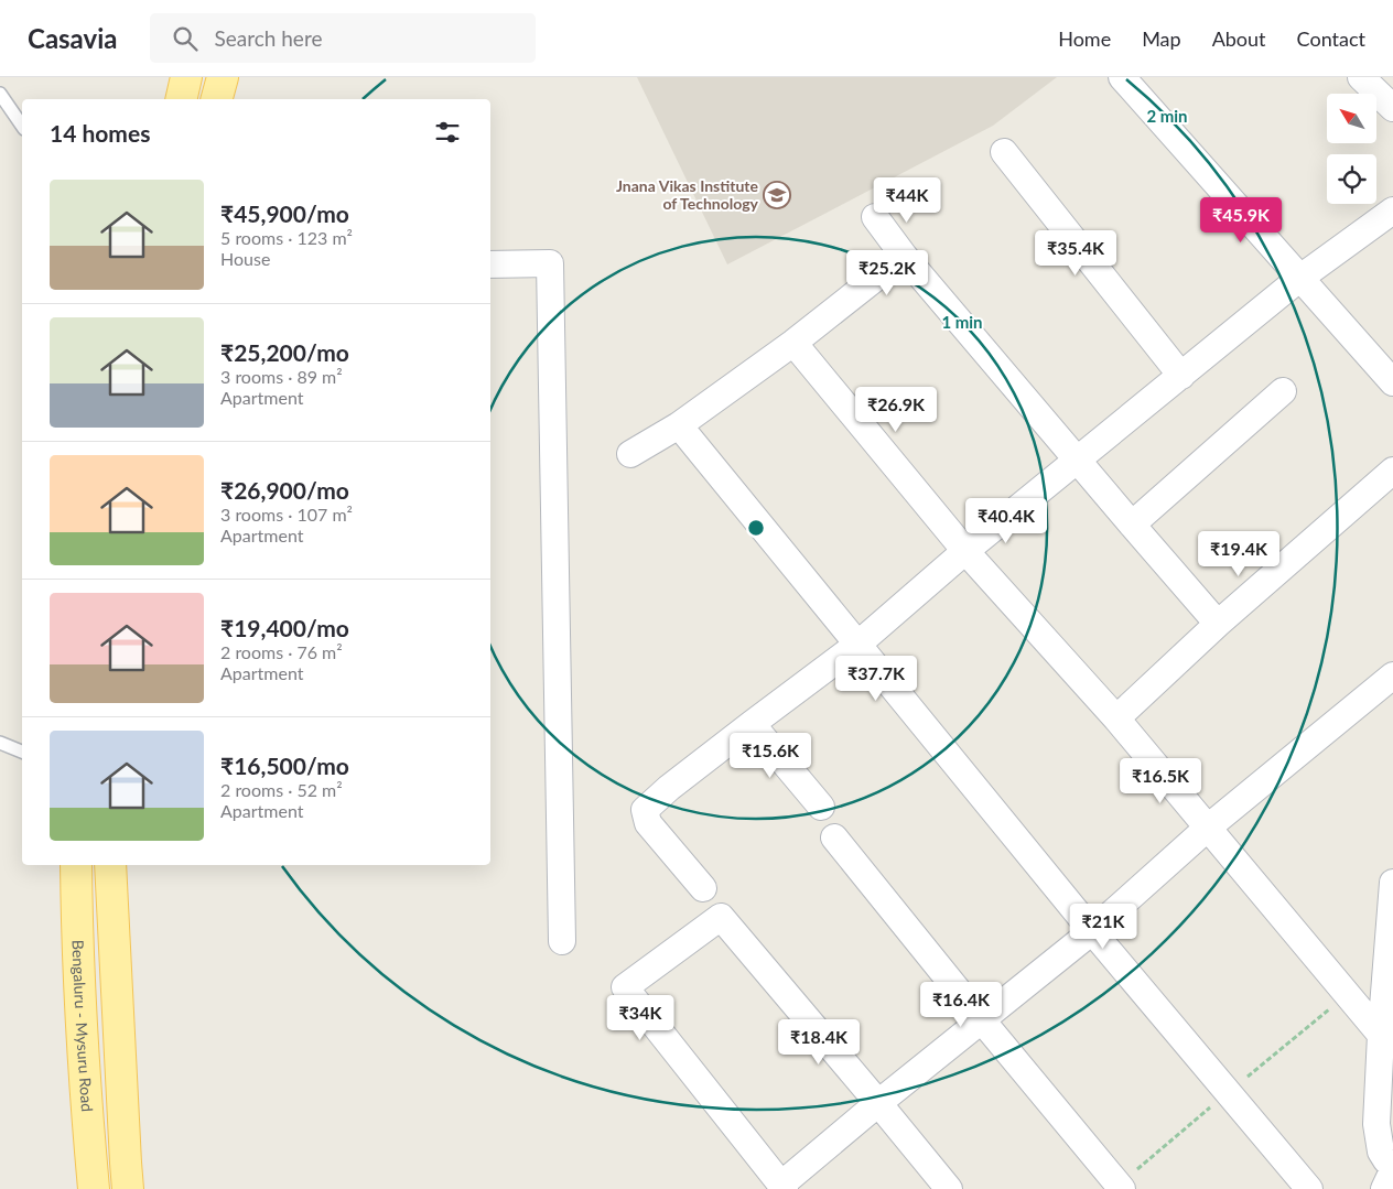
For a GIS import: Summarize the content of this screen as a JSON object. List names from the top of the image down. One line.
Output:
{"streets":{"main road":["Bengaluru - Mysuru Road"]},"places":{"school or university":["Jnana Vikas Institute of Technology"]},"north":"top left","page":{"header":"Casavia","search":"Search here","nav":["Home","Map","About","Contact"],"heading":"14 homes","list":[{"name":"₹45,900/mo","note":"5 rooms · 123 m² · House"},{"name":"₹25,200/mo","note":"3 rooms · 89 m² · Apartment"},{"name":"₹26,900/mo","note":"3 rooms · 107 m² · Apartment"},{"name":"₹19,400/mo","note":"2 rooms · 76 m² · Apartment"},{"name":"₹16,500/mo","note":"2 rooms · 52 m² · Apartment"}],"price":["₹44K","₹45.9K","₹35.4K","₹25.2K","₹26.9K","₹40.4K","₹19.4K","₹37.7K","₹15.6K","₹16.5K","₹21K","₹16.4K","₹34K","₹18.4K"]},"rings":["2 min","1 min"]}
